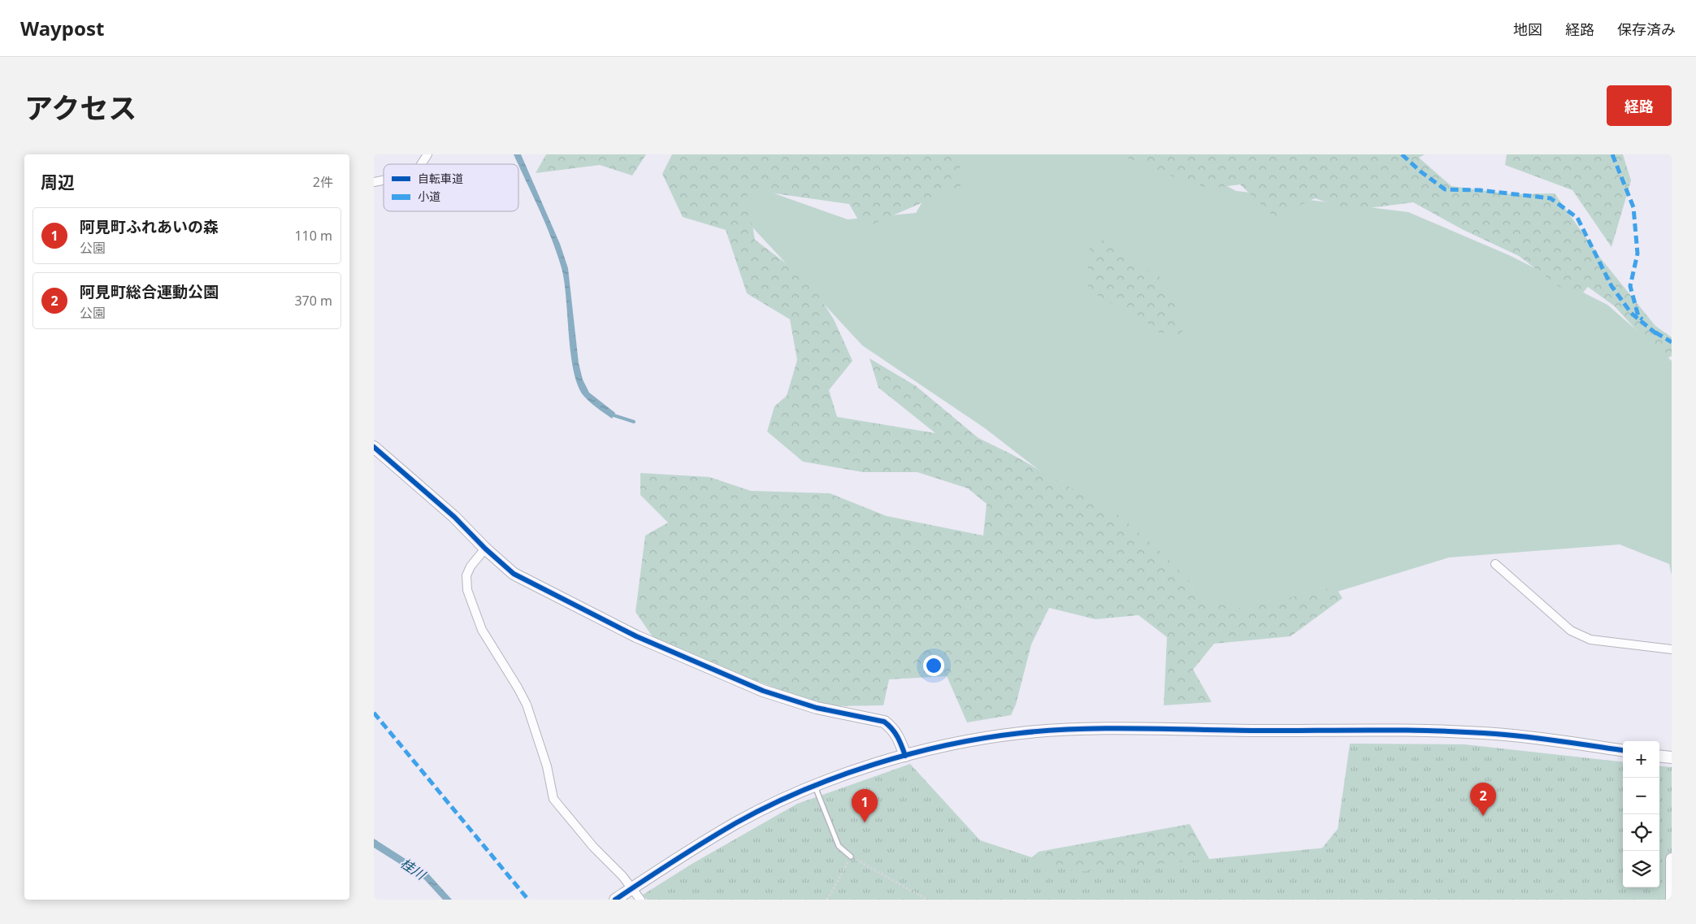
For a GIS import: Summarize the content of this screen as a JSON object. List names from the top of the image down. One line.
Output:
{"water":["桂川"],"legend":["自転車道","小道"],"page":{"header":"Waypost","nav":["地図","経路","保存済み"],"title":"アクセス","buttons":"経路","heading":["周辺","2件"],"list":[{"mark":"1","name":"阿見町ふれあいの森","note":"公園","value":"110 m"},{"mark":"2","name":"阿見町総合運動公園","note":"公園","value":"370 m"}],"map_buttons":["+","−"],"pins":["2","1"]}}
